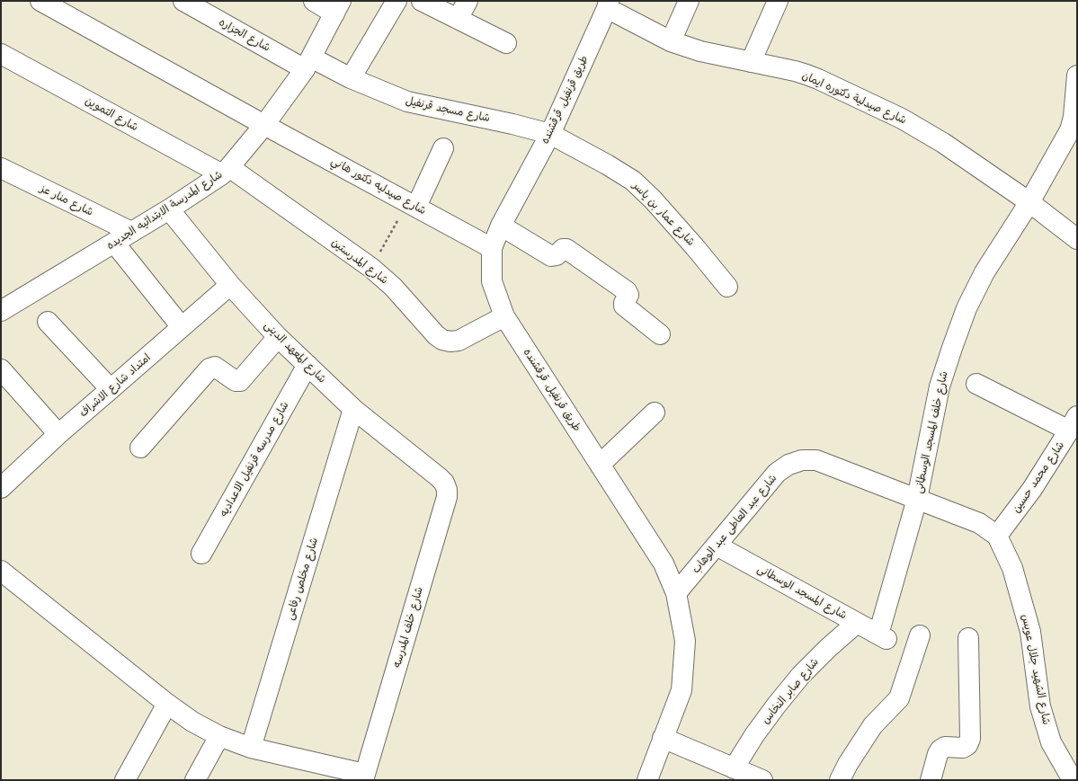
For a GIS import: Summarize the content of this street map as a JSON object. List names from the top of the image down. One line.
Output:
{"streets":{"street":["شارع الجزاره","شارع صيدلية دكتوره ايمان","طريق قرنفيل, قرقشنده","شارع مسجد قرنفيل","شارع التموين","شارع صيدليه دكتور هاني","شارع منار عز","شارع المدرسة الابتدائيه الجديده","شارع عمار بن ياسر","شارع المدرستين","شارع المعهد الدينى","امتداد شارع الاشراف","شارع خلف المسجد الوسطانى","شارع مدرسه قرنفيل الاعداديه","شارع محمد حسين","شارع عبد العاطى عبد الوهاب","شارع مخلص رفاعى","شارع المسجد الوسطانى","شارع خلف المدرسه","شارع الشهيد جلال عويس","شارع صابر النخاس"]},"crossings":[["شارع الجزاره","شارع مسجد قرنفيل"],["شارع الجزاره","شارع المدرسة الابتدائيه الجديده"],["شارع صيدلية دكتوره ايمان","طريق قرنفيل, قرقشنده"],["شارع صيدلية دكتوره ايمان","شارع خلف المسجد الوسطانى"],["طريق قرنفيل, قرقشنده","شارع مسجد قرنفيل"],["طريق قرنفيل, قرقشنده","شارع صيدليه دكتور هاني"],["طريق قرنفيل, قرقشنده","شارع عمار بن ياسر"],["طريق قرنفيل, قرقشنده","شارع المدرستين"],["طريق قرنفيل, قرقشنده","شارع عبد العاطى عبد الوهاب"],["شارع مسجد قرنفيل","شارع المدرسة الابتدائيه الجديده"],["شارع مسجد قرنفيل","شارع عمار بن ياسر"],["شارع التموين","شارع المدرسة الابتدائيه الجديده"],["شارع التموين","شارع المدرستين"],["شارع صيدليه دكتور هاني","شارع المدرسة الابتدائيه الجديده"],["شارع منار عز","شارع المدرسة الابتدائيه الجديده"],["شارع المدرسة الابتدائيه الجديده","شارع المدرستين"],["شارع المدرسة الابتدائيه الجديده","شارع المعهد الدينى"],["شارع المعهد الدينى","امتداد شارع الاشراف"],["شارع المعهد الدينى","شارع مدرسه قرنفيل الاعداديه"],["شارع المعهد الدينى","شارع مخلص رفاعى"],["شارع المعهد الدينى","شارع خلف المدرسه"],["شارع خلف المسجد الوسطانى","شارع عبد العاطى عبد الوهاب"],["شارع خلف المسجد الوسطانى","شارع المسجد الوسطانى"],["شارع محمد حسين","شارع عبد العاطى عبد الوهاب"],["شارع محمد حسين","شارع الشهيد جلال عويس"],["شارع عبد العاطى عبد الوهاب","شارع المسجد الوسطانى"],["شارع عبد العاطى عبد الوهاب","شارع الشهيد جلال عويس"],["شارع المسجد الوسطانى","شارع صابر النخاس"]]}
